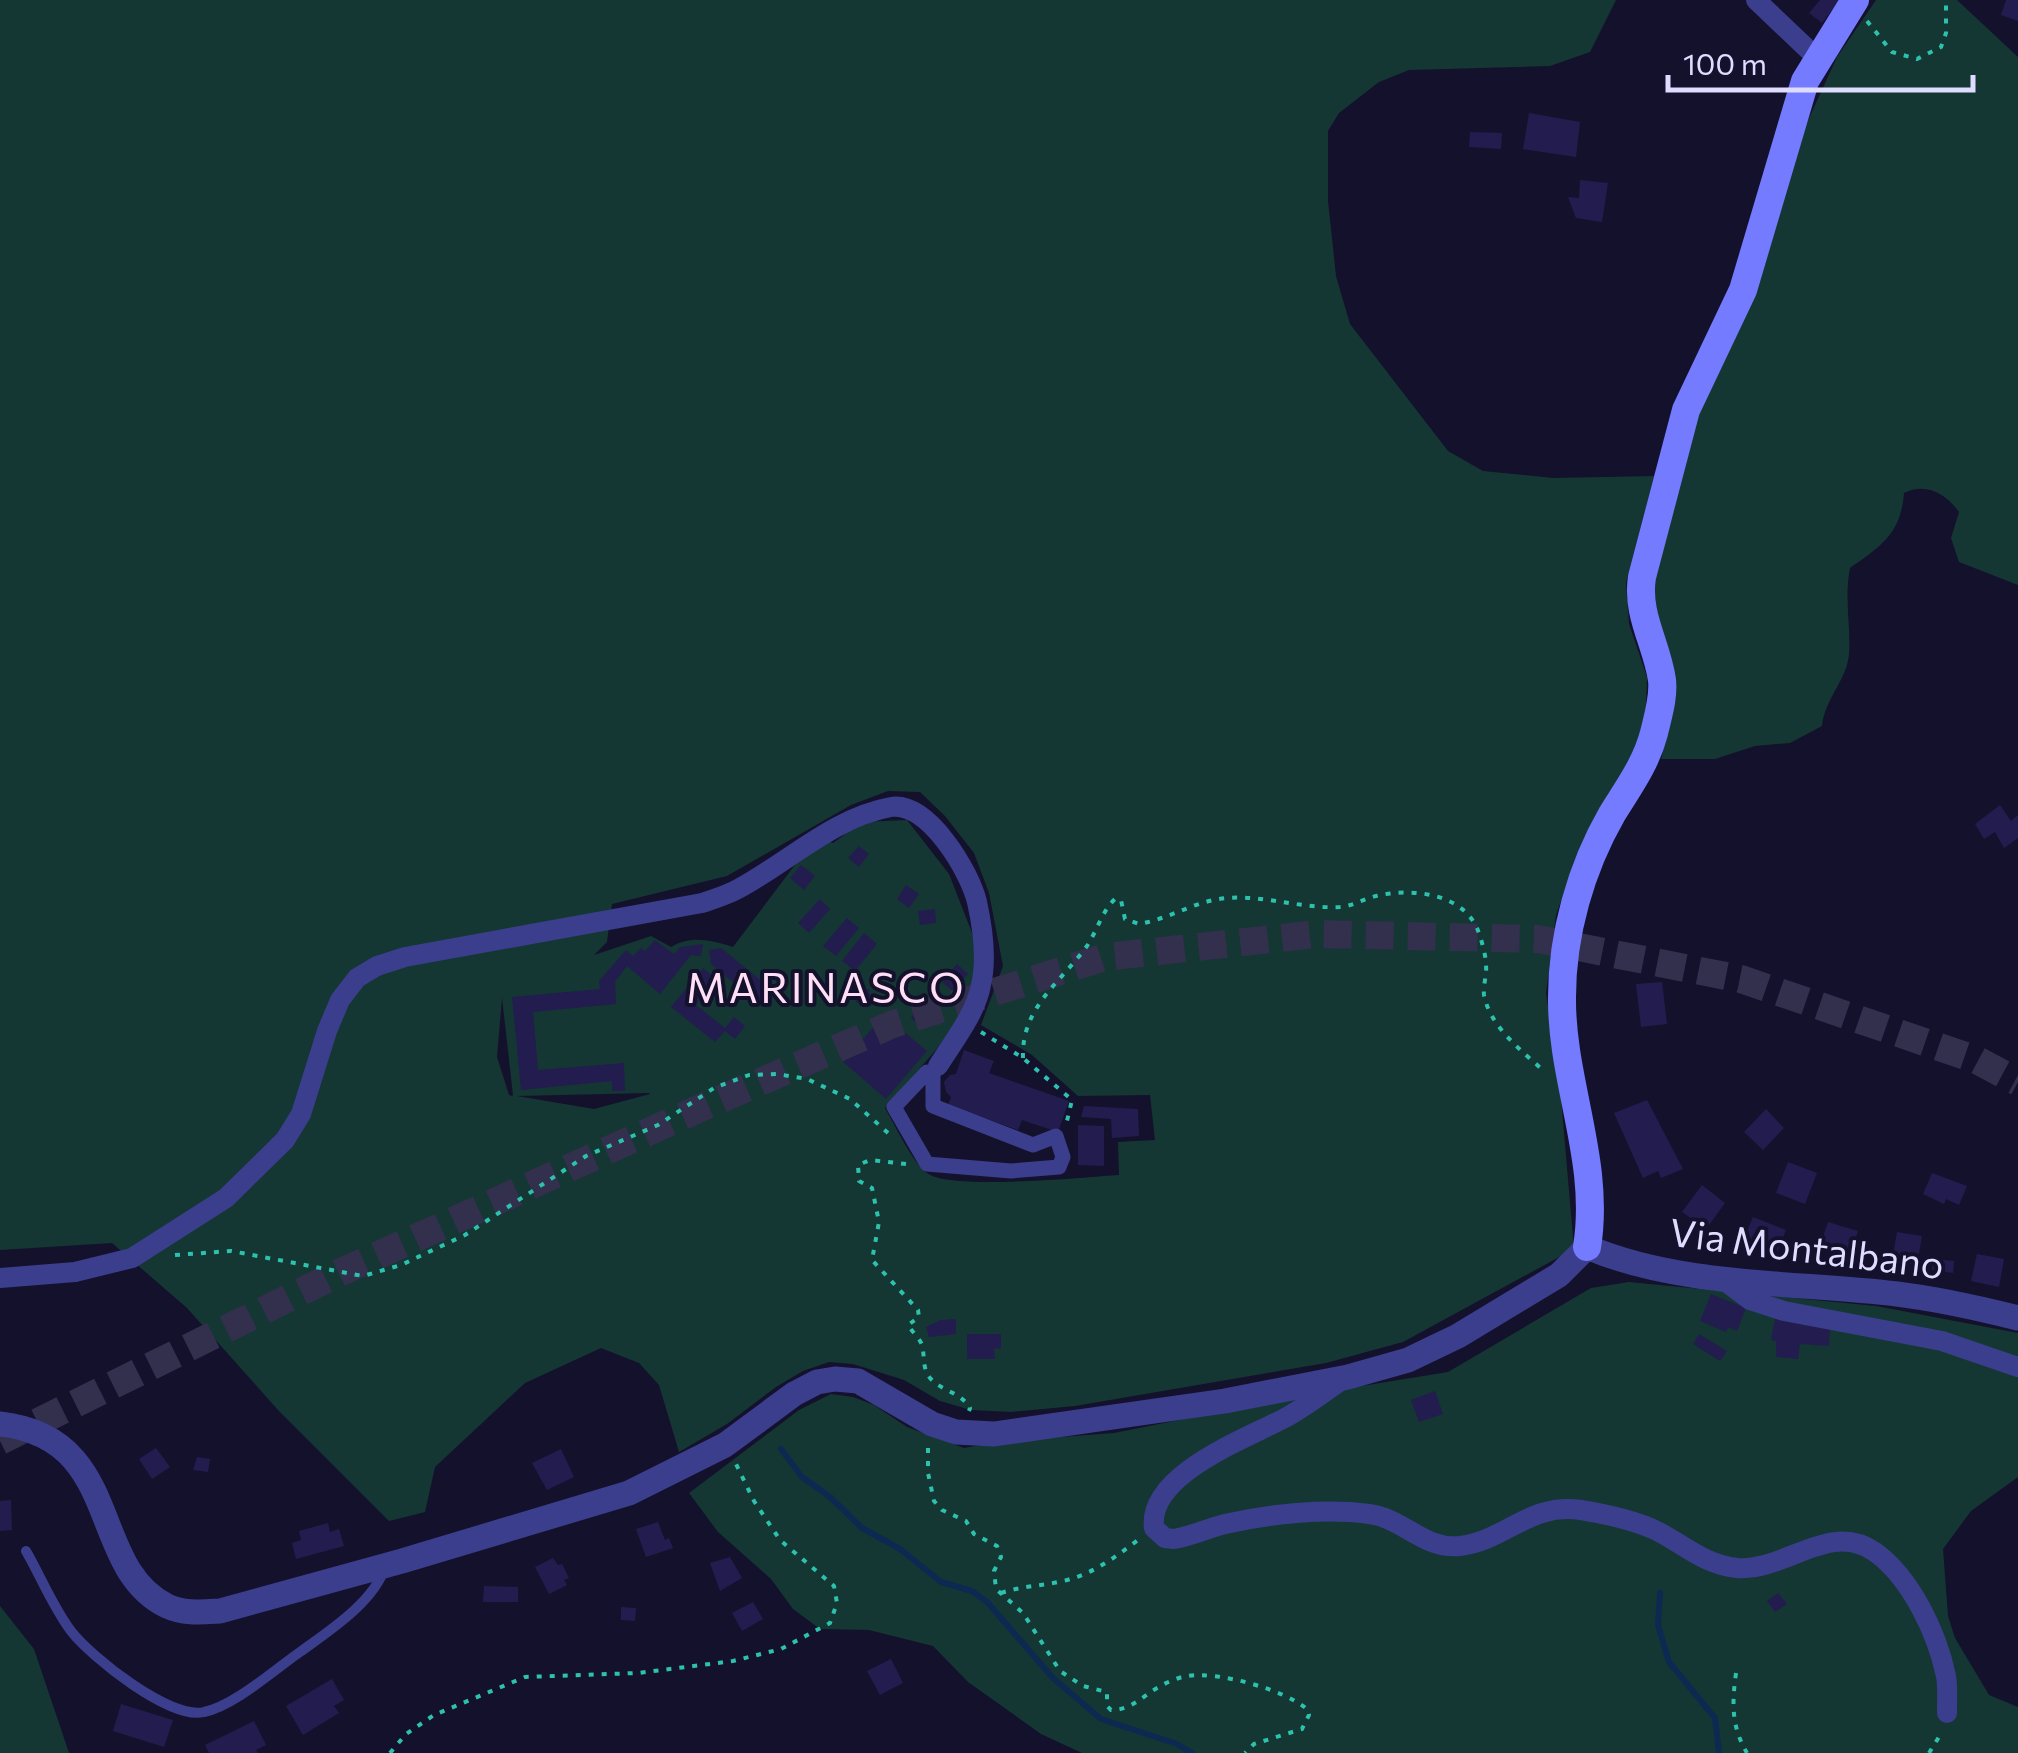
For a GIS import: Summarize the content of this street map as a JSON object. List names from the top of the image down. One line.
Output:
{"streets":{"street":["Via Montalbano"]},"districts":["MARINASCO"],"scale_bar":"100 m"}
